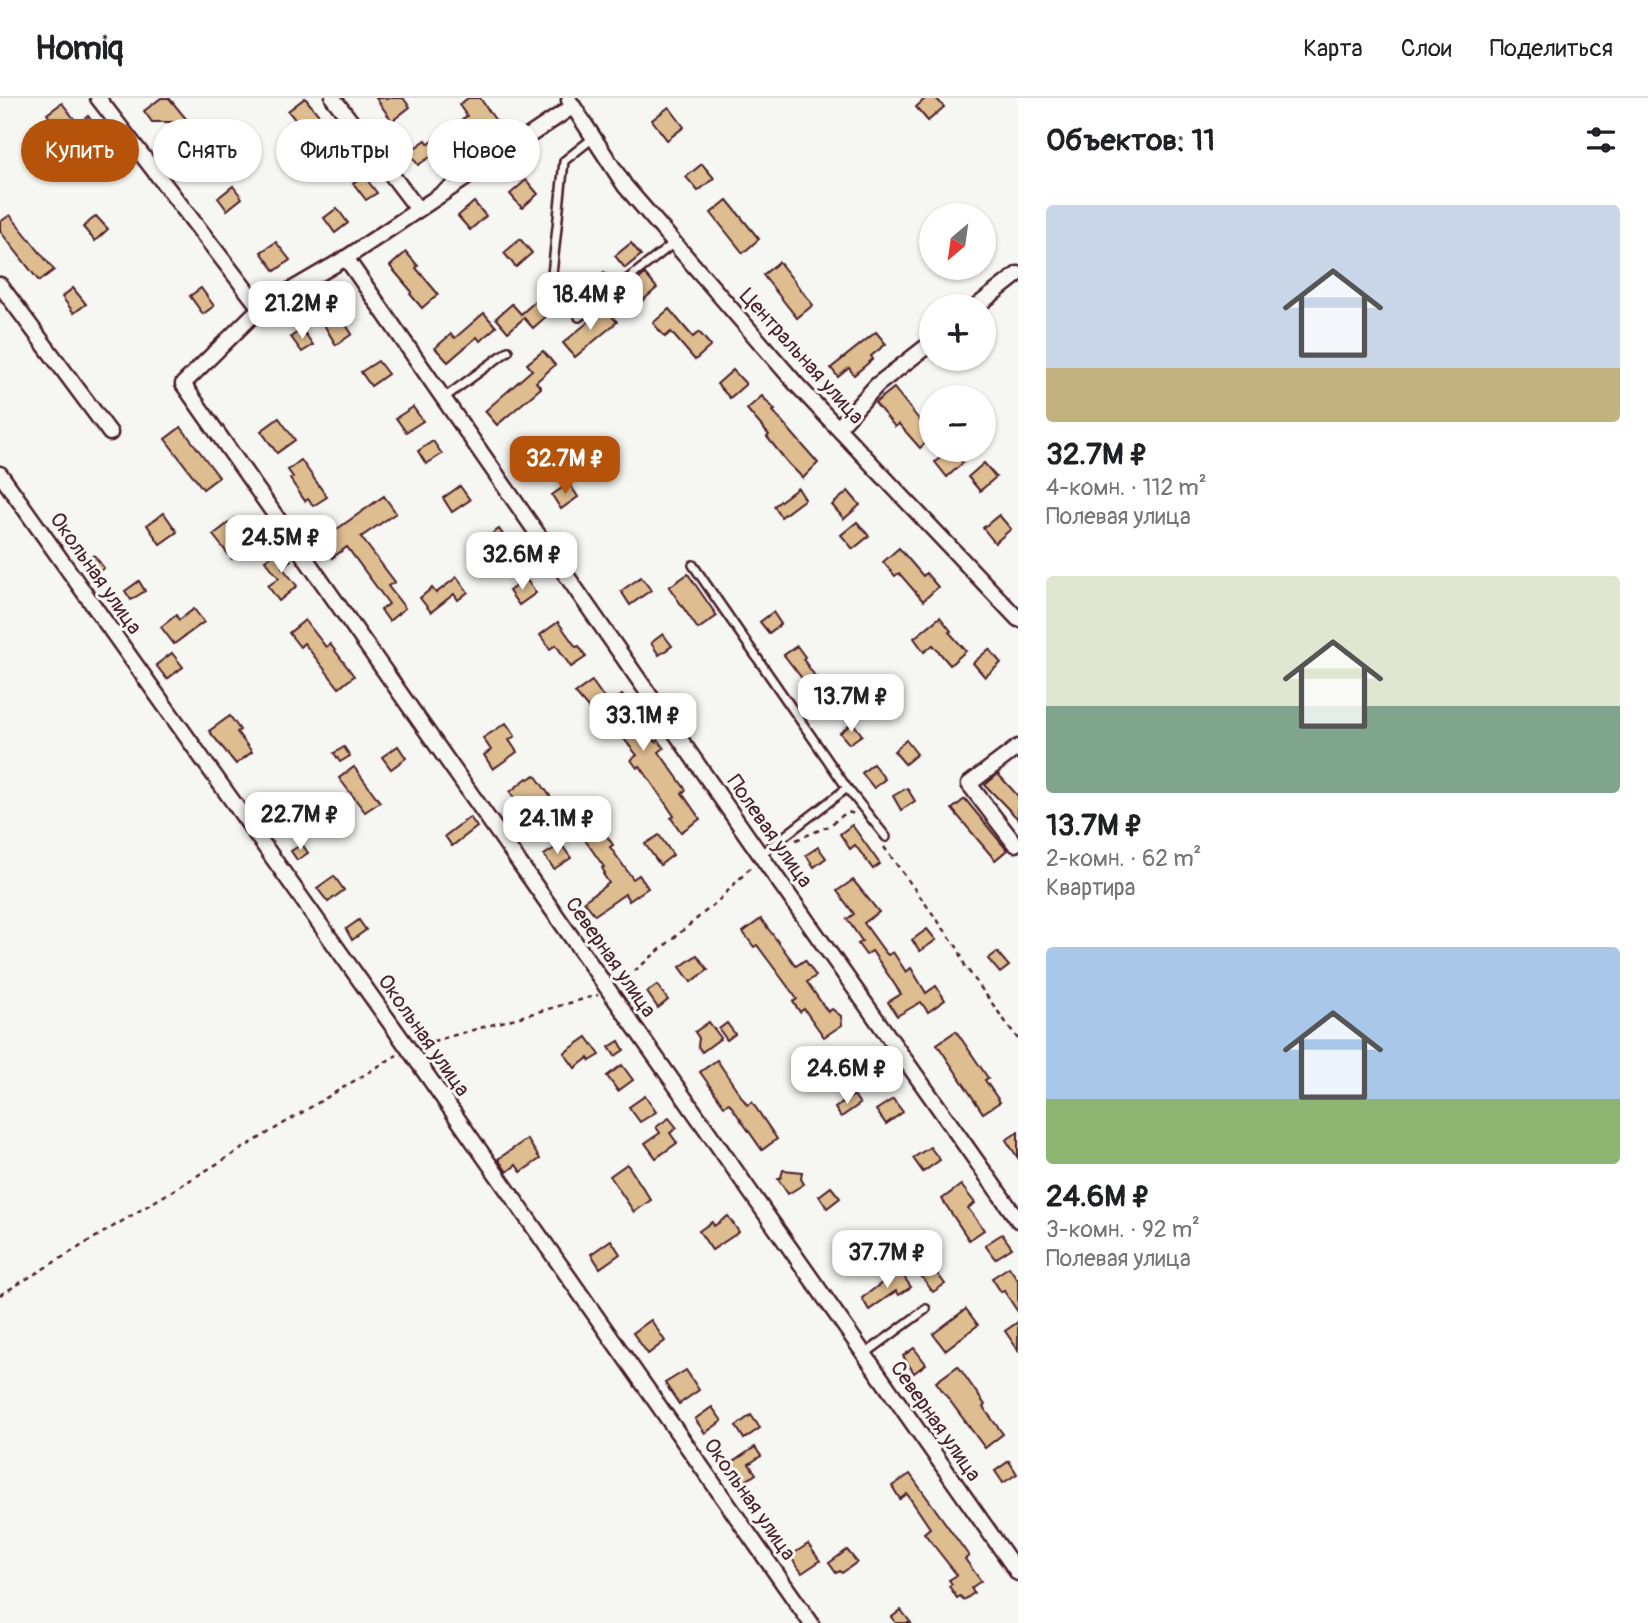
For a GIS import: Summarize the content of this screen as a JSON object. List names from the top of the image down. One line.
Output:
{"streets":{"street":["Центральная улица","Окольная улица","Полевая улица","Северная улица"]},"north":"bottom left","page":{"header":"Homiq","nav":["Карта","Слои","Поделиться"],"heading":"Объектов: 11","chip":["Купить","Снять","Фильтры","Новое"],"list":[{"name":"32.7M ₽","note":"4-комн. · 112 m² · Полевая улица"},{"name":"13.7M ₽","note":"2-комн. · 62 m² · Квартира"},{"name":"24.6M ₽","note":"3-комн. · 92 m² · Полевая улица"}],"map_buttons":["+","−"],"price":["18.4M ₽","21.2M ₽","32.7M ₽","24.5M ₽","32.6M ₽","13.7M ₽","33.1M ₽","22.7M ₽","24.1M ₽","24.6M ₽","37.7M ₽"]}}
